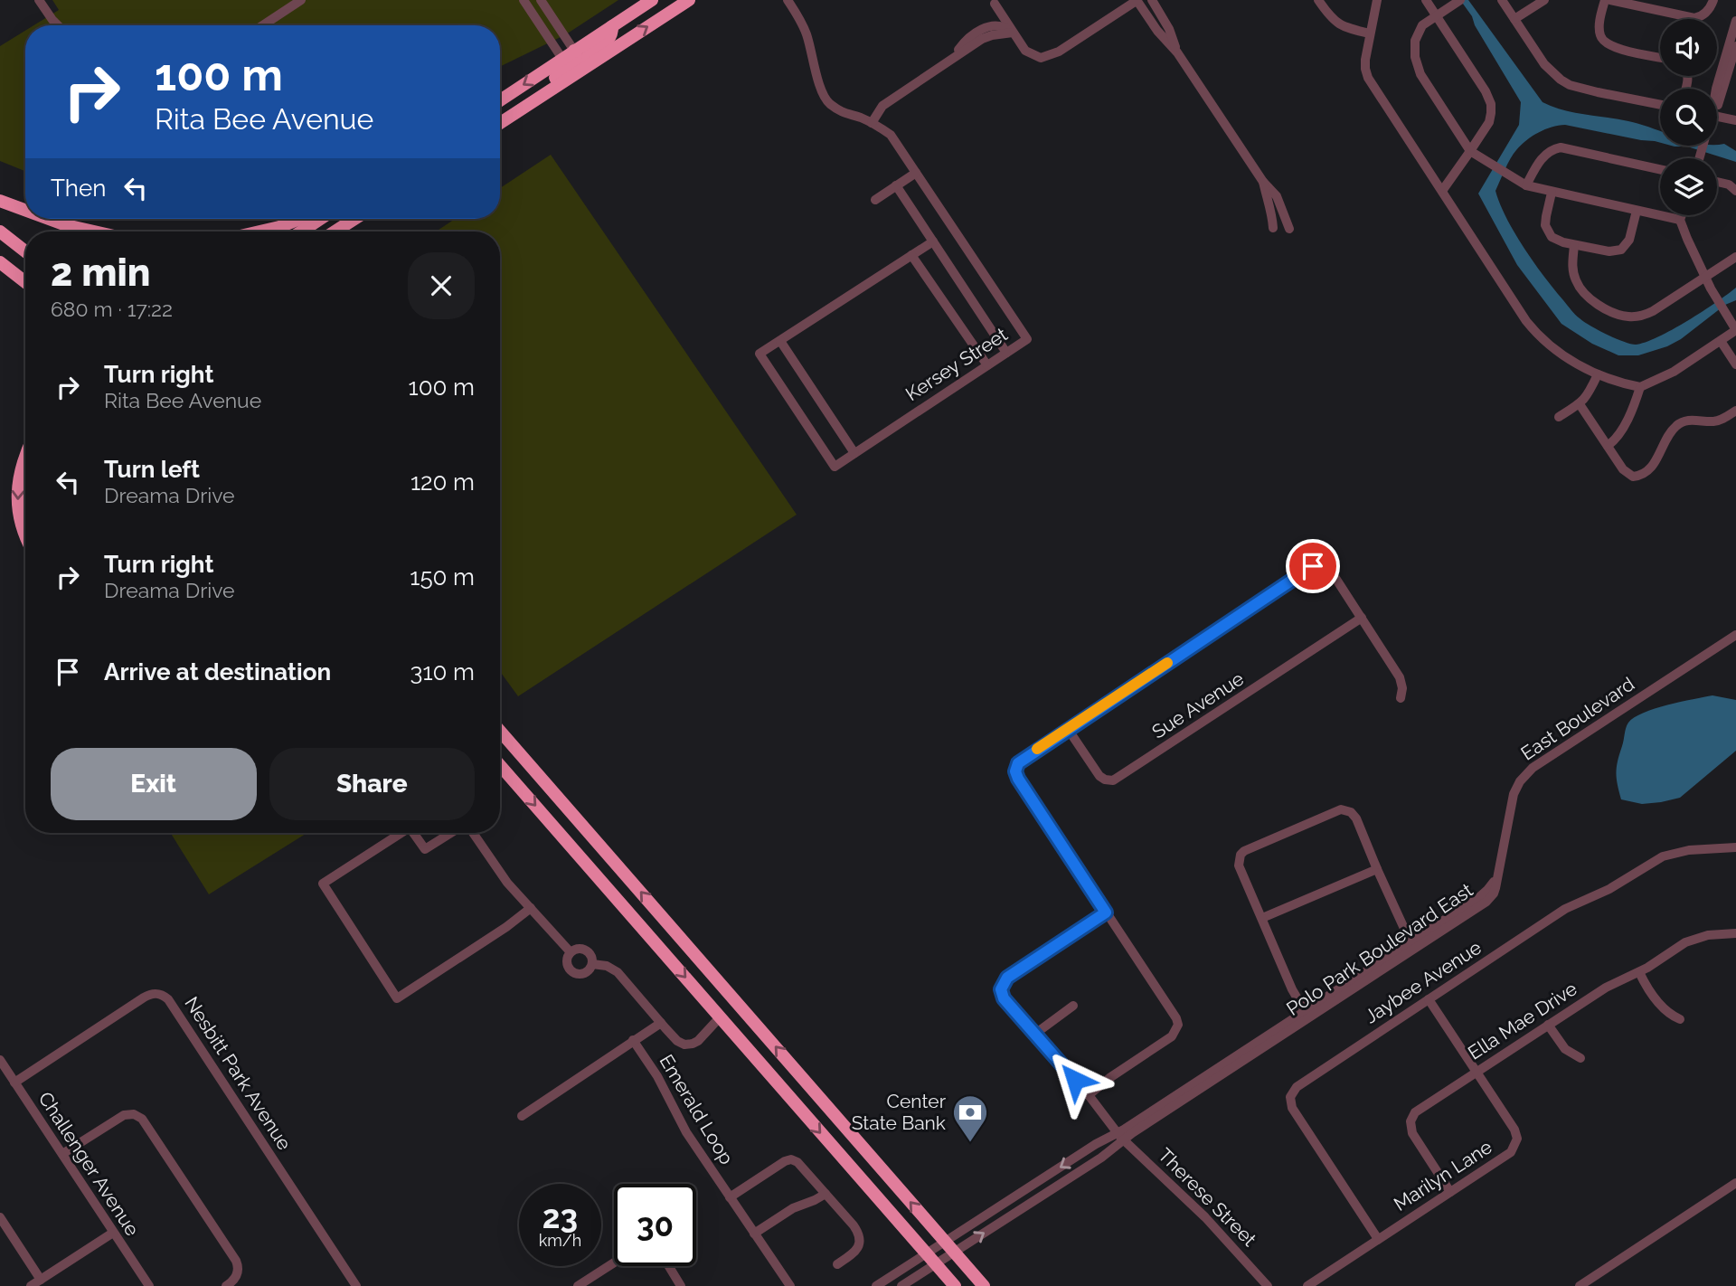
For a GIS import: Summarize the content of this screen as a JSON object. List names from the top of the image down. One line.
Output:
{"streets":{"street":["Kersey Street","Sue Avenue","East Boulevard","Polo Park Boulevard East","Jaybee Avenue","Ella Mae Drive","Nesbitt Park Avenue","Emerald Loop","Challenger Avenue","Marilyn Lane","Therese Street"]},"crossings":[["East Boulevard","Polo Park Boulevard East"],["Polo Park Boulevard East","Therese Street"],["Jaybee Avenue","Marilyn Lane"],["Ella Mae Drive","Marilyn Lane"],["Nesbitt Park Avenue","Challenger Avenue"]],"places":{"bank":["Center State Bank"]},"page":{"turn":["100 m","Rita Bee Avenue"],"then":"Then","heading":["2 min","680 m · 17:22"],"list":[{"name":"Turn right","note":"Rita Bee Avenue","value":"100 m"},{"name":"Turn left","note":"Dreama Drive","value":"120 m"},{"name":"Turn right","note":"Dreama Drive","value":"150 m"},{"name":"Arrive at destination","value":"310 m"}],"buttons":["Exit","Share"],"speed":"23 km/h","limit":"30"}}
